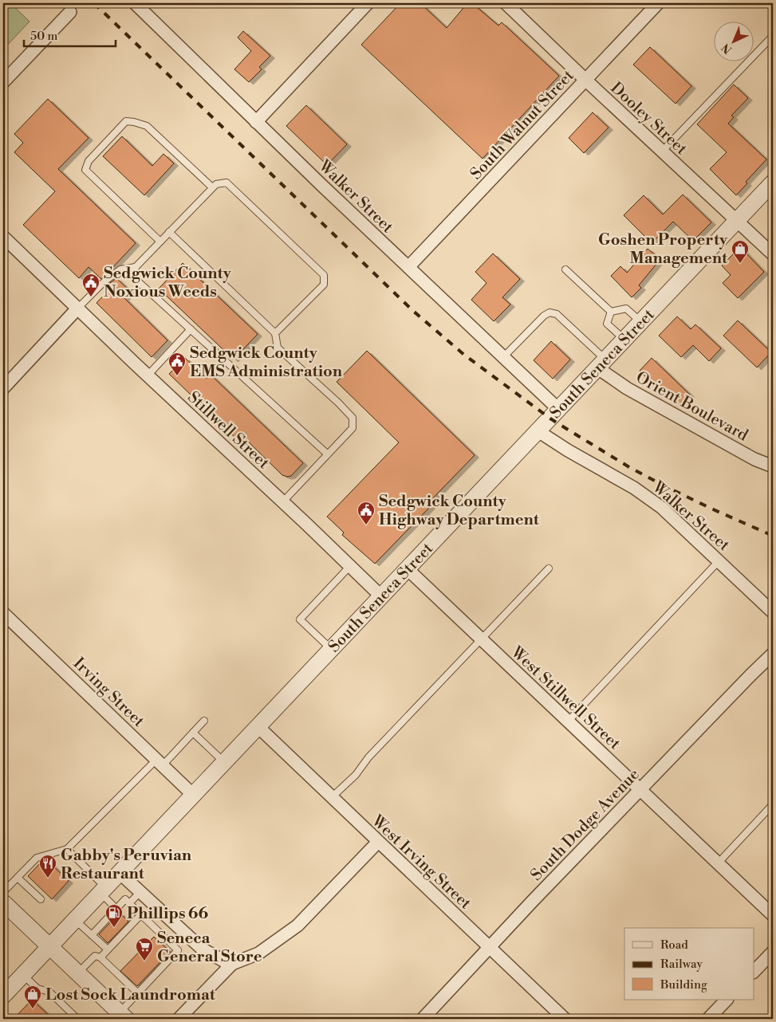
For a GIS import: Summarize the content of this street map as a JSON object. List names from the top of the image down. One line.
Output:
{"streets":{"street":["Dooley Street","South Walnut Street","Walker Street","South Seneca Street","Orient Boulevard","Stillwell Street","Irving Street","West Stillwell Street","South Dodge Avenue","West Irving Street"]},"crossings":[["Dooley Street","South Walnut Street"],["Dooley Street","South Seneca Street"],["South Walnut Street","Walker Street"],["Walker Street","South Seneca Street"],["South Seneca Street","Orient Boulevard"],["South Seneca Street","Stillwell Street"],["South Seneca Street","Irving Street"],["South Seneca Street","West Stillwell Street"],["South Seneca Street","West Irving Street"],["West Stillwell Street","South Dodge Avenue"],["South Dodge Avenue","West Irving Street"]],"places":{"shop":["Goshen Property Management","Lost Sock Laundromat"],"public building":["Sedgwick County Noxious Weeds","Sedgwick County EMS Administration","Sedgwick County Highway Department"],"restaurant":["Gabby's Peruvian Restaurant"],"fuel station":["Phillips 66"],"supermarket":["Seneca General Store"]},"legend":["Road","Railway","Building"],"scale_bar":"50 m","north":"bottom left"}
